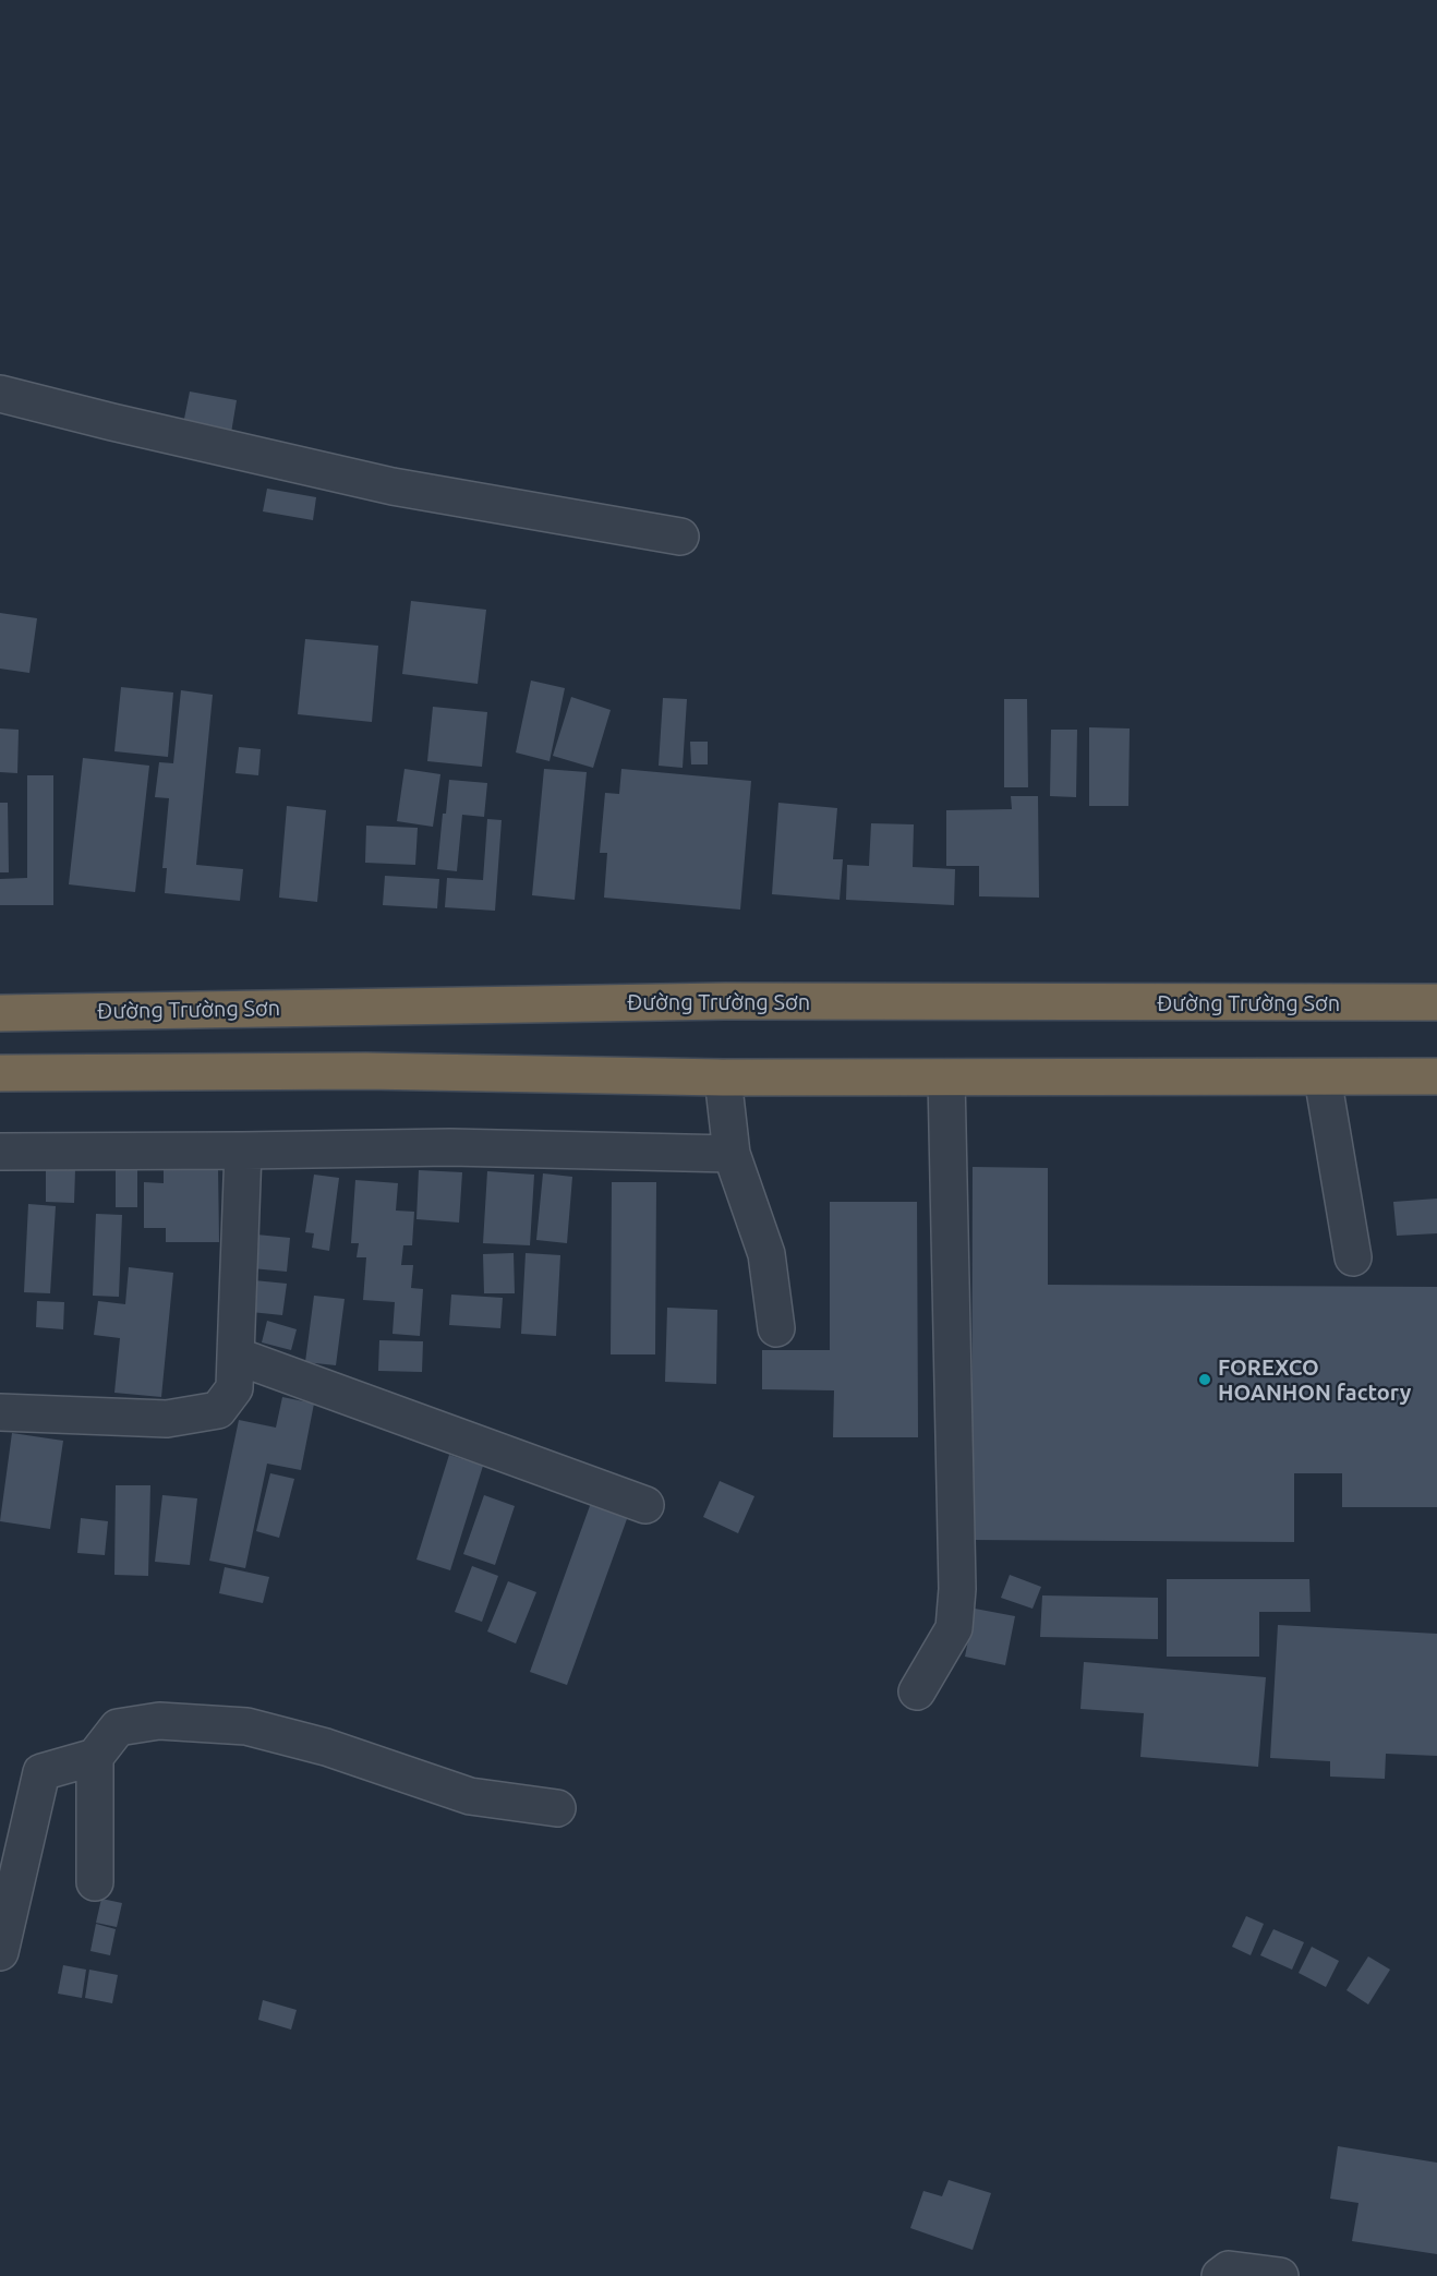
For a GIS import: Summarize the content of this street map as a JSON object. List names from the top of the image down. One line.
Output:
{"streets":{"highway":["Đường Trường Sơn"]},"places":["FOREXCO HOANHON factory"]}
